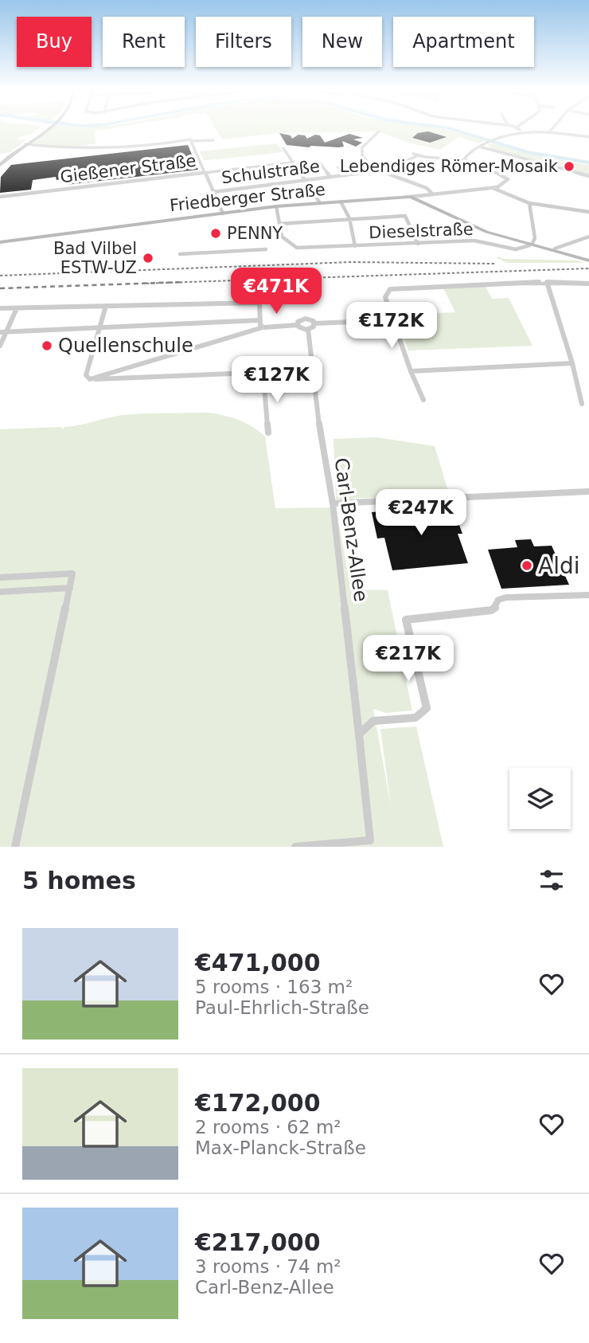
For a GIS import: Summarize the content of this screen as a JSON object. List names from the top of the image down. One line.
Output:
{"streets":{"main road":["Friedberger Straße"],"street":["Gießener Straße","Schulstraße","Dieselstraße","Carl-Benz-Allee"]},"places":["Lebendiges Römer-Mosaik","PENNY","Bad Vilbel ESTW-UZ","Quellenschule","Aldi"],"page":{"chip":["Buy","Rent","Filters","New","Apartment"],"price":["€471K","€172K","€127K","€247K","€217K"],"heading":"5 homes","list":[{"name":"€471,000","note":"5 rooms · 163 m² · Paul-Ehrlich-Straße"},{"name":"€172,000","note":"2 rooms · 62 m² · Max-Planck-Straße"},{"name":"€217,000","note":"3 rooms · 74 m² · Carl-Benz-Allee"}]}}
